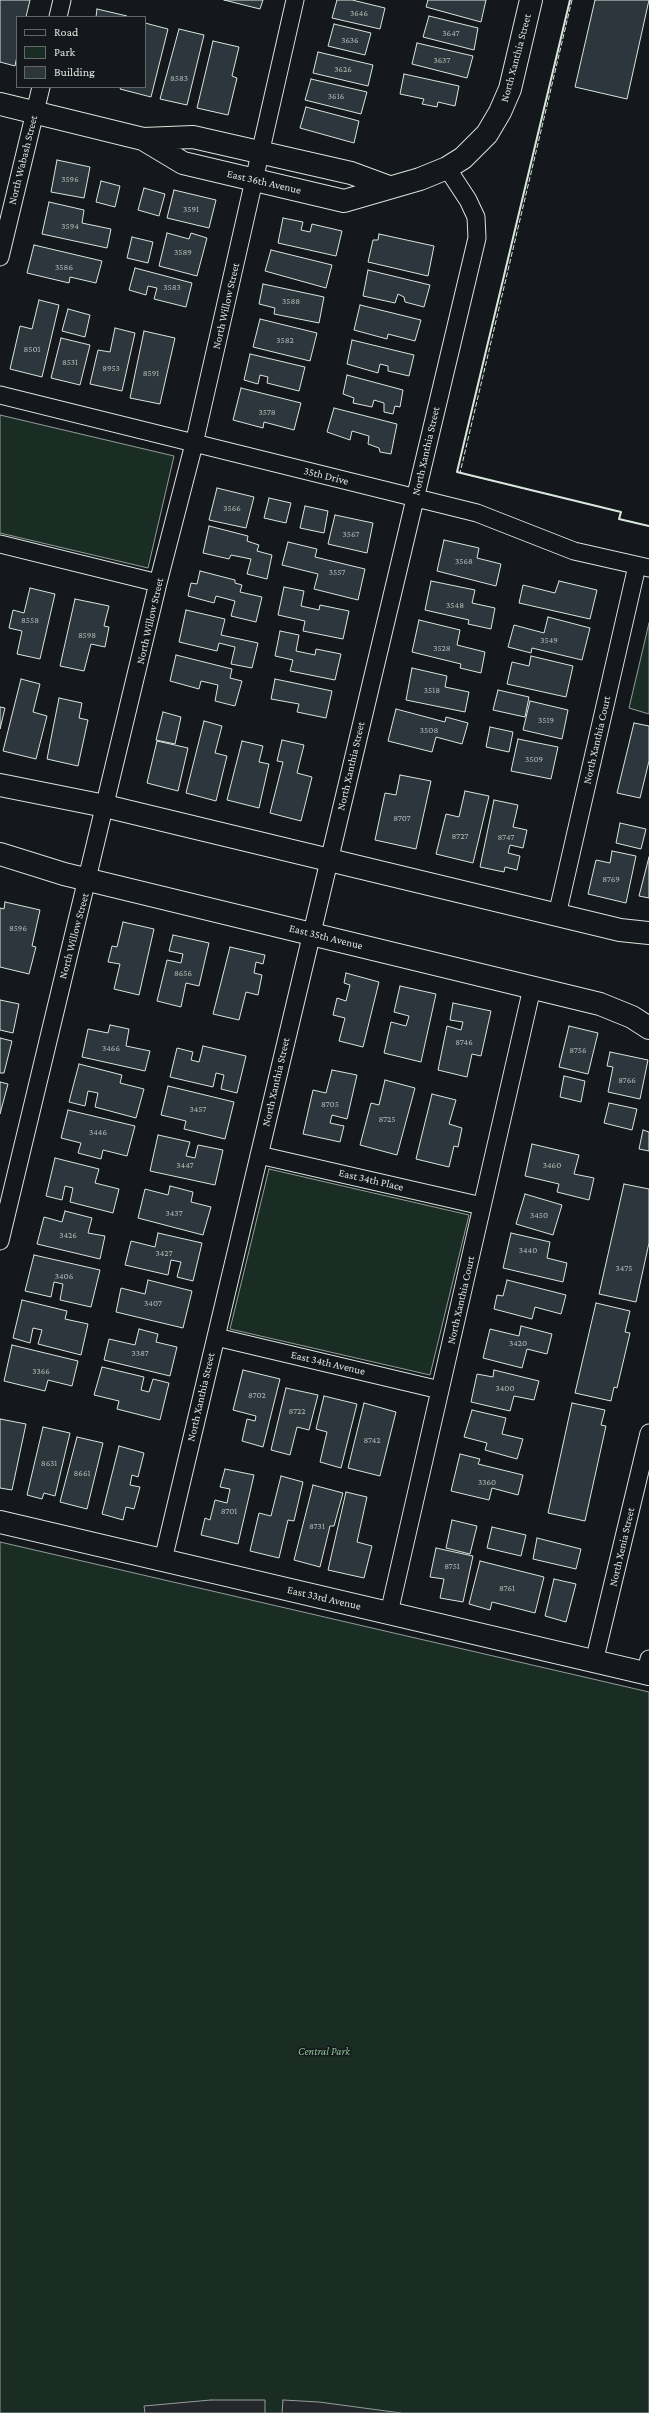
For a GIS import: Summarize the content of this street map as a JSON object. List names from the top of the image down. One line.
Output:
{"streets":{"street":["North Xanthia Street","North Wabash Street","East 36th Avenue","North Willow Street","35th Drive","North Xanthia Court","East 35th Avenue","East 34th Place","East 34th Avenue","North Xenia Street","East 33rd Avenue"]},"crossings":[["North Xanthia Street","East 36th Avenue"],["North Xanthia Street","35th Drive"],["North Xanthia Street","East 35th Avenue"],["North Xanthia Street","East 34th Place"],["North Xanthia Street","East 34th Avenue"],["North Xanthia Street","East 33rd Avenue"],["North Wabash Street","East 36th Avenue"],["East 36th Avenue","North Willow Street"],["North Willow Street","35th Drive"],["North Willow Street","East 35th Avenue"],["35th Drive","North Xanthia Court"],["North Xanthia Court","East 35th Avenue"],["North Xanthia Court","East 34th Place"],["North Xanthia Court","East 34th Avenue"],["North Xanthia Court","East 33rd Avenue"],["North Xenia Street","East 33rd Avenue"]],"parks":["Central Park"],"house_numbers":["3646","3647","3636","3637","3626","8583","3616","3596","3591","3594","3589","3586","3583","3588","3582","8501","8531","8953","8591","3578","3566","3567","3568","3557","3548","8558","8598","3549","3528","3518","3519","3508","3509","8707","8727","8747","8769","8596","8656","8746","3466","8756","8766","8705","3457","8725","3446","3447","3460","3437","3450","3426","3440","3427","3475","3406","3407","3420","3387","3366","3400","8702","8722","8742","8631","8661","3360","8701","8731","8751","8761"],"legend":["Road","Park","Building"]}
